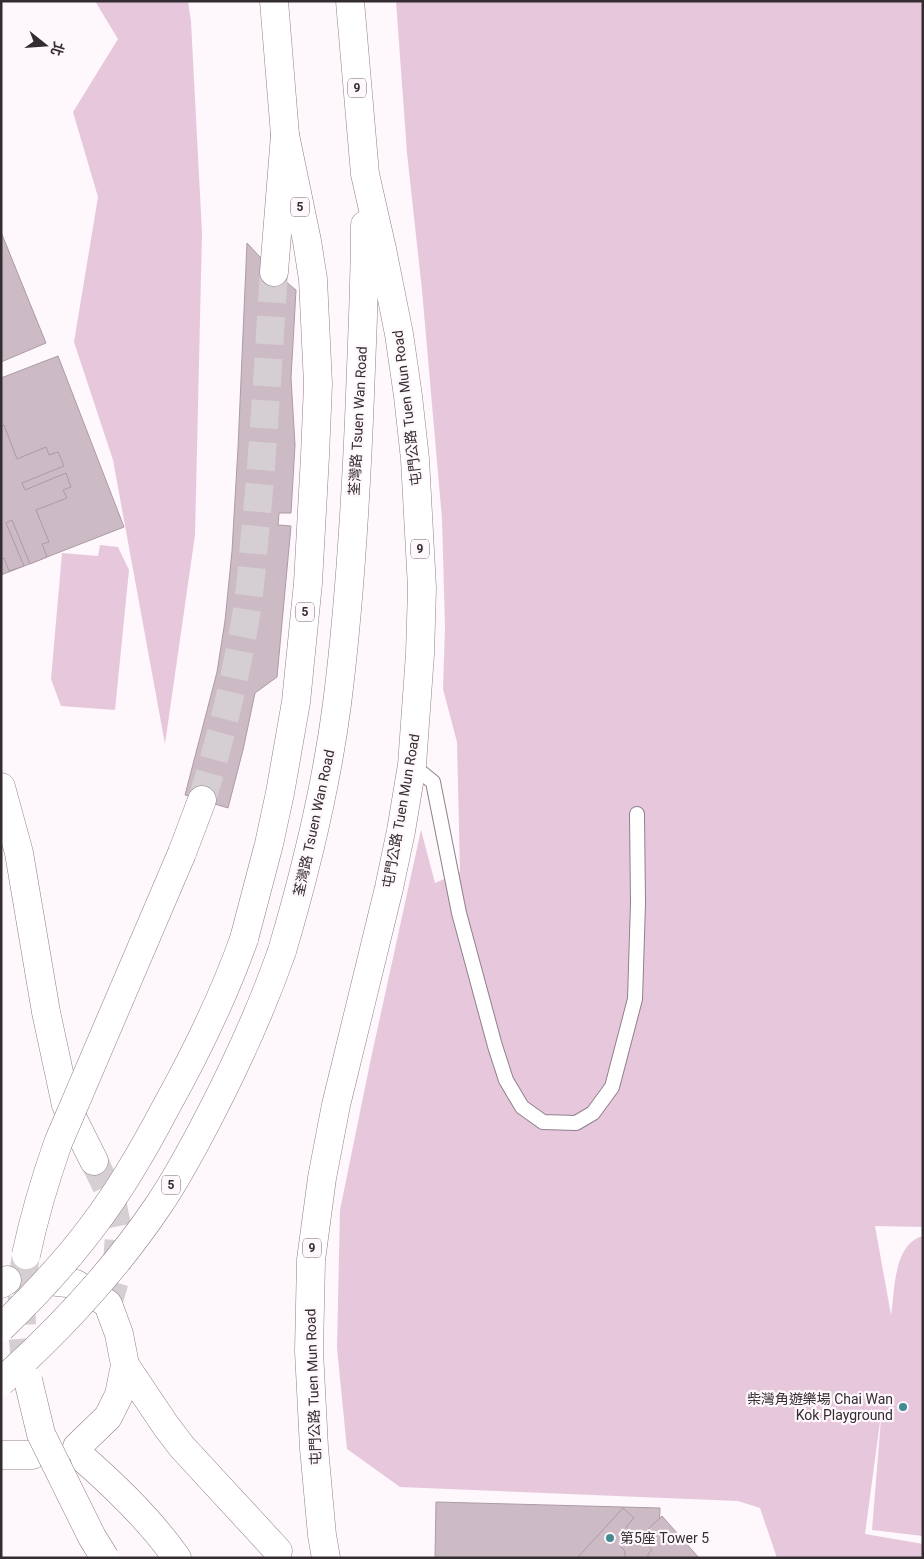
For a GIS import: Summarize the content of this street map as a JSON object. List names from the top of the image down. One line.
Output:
{"streets":{"main road":["9","5","屯門公路 Tuen Mun Road","荃灣路 Tsuen Wan Road"]},"crossings":[["屯門公路 Tuen Mun Road","荃灣路 Tsuen Wan Road"]],"places":["柴灣角遊樂場 Chai Wan Kok Playground","第5座 Tower 5"],"north":"right"}
